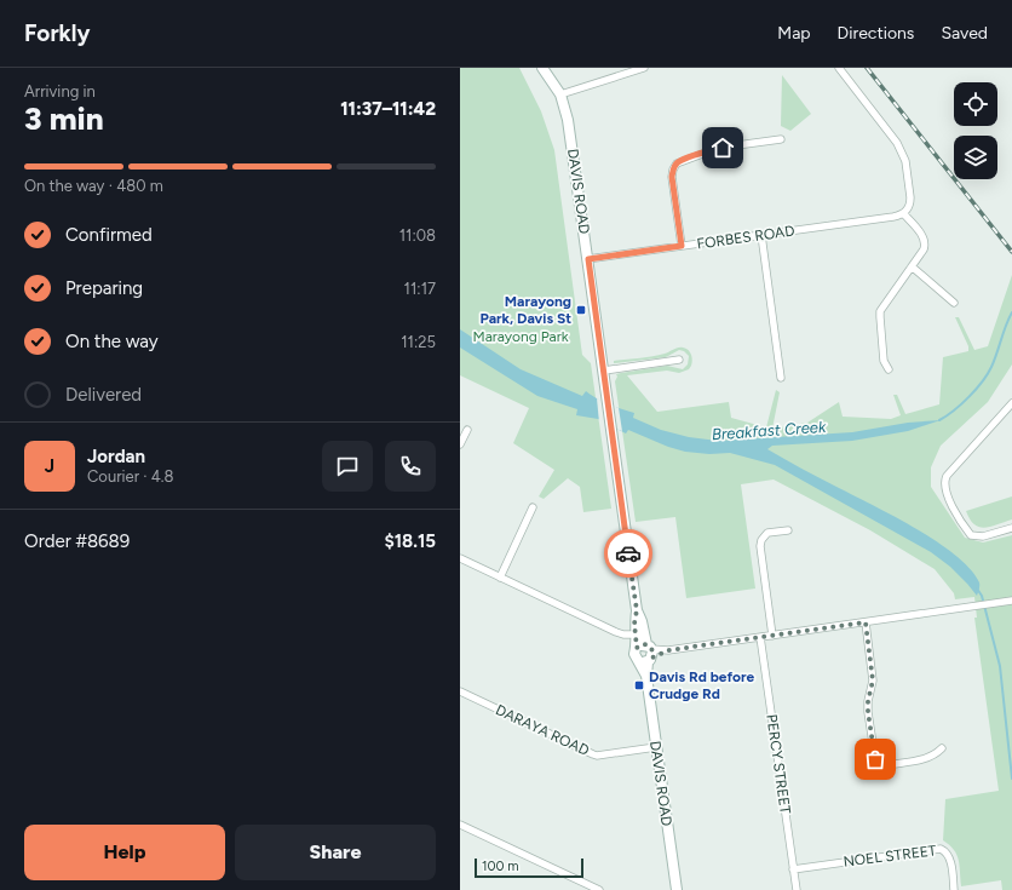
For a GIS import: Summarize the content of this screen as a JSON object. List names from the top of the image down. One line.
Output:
{"streets":{"street":["DAVIS ROAD","FORBES ROAD","DARAYA ROAD","PERCY STREET","NOEL STREET"]},"crossings":[["DAVIS ROAD","FORBES ROAD"],["DAVIS ROAD","DARAYA ROAD"],["PERCY STREET","NOEL STREET"]],"water":["Breakfast Creek"],"parks":["Marayong Park"],"places":{"transit":["Marayong Park, Davis St","Davis Rd before Crudge Rd"]},"scale_bar":"100 m","page":{"header":"Forkly","nav":["Map","Directions","Saved"],"heading":["3 min","Arriving in","11:37–11:42"],"panel":["Jordan","Courier · 4.8","Order #8689","$18.15"],"bar":"On the way · 480 m","list":[["Confirmed","11:08"],["Preparing","11:17"],["On the way","11:25"],"Delivered"],"round":"J","buttons":["Help","Share"],"scale":"100 m"}}
